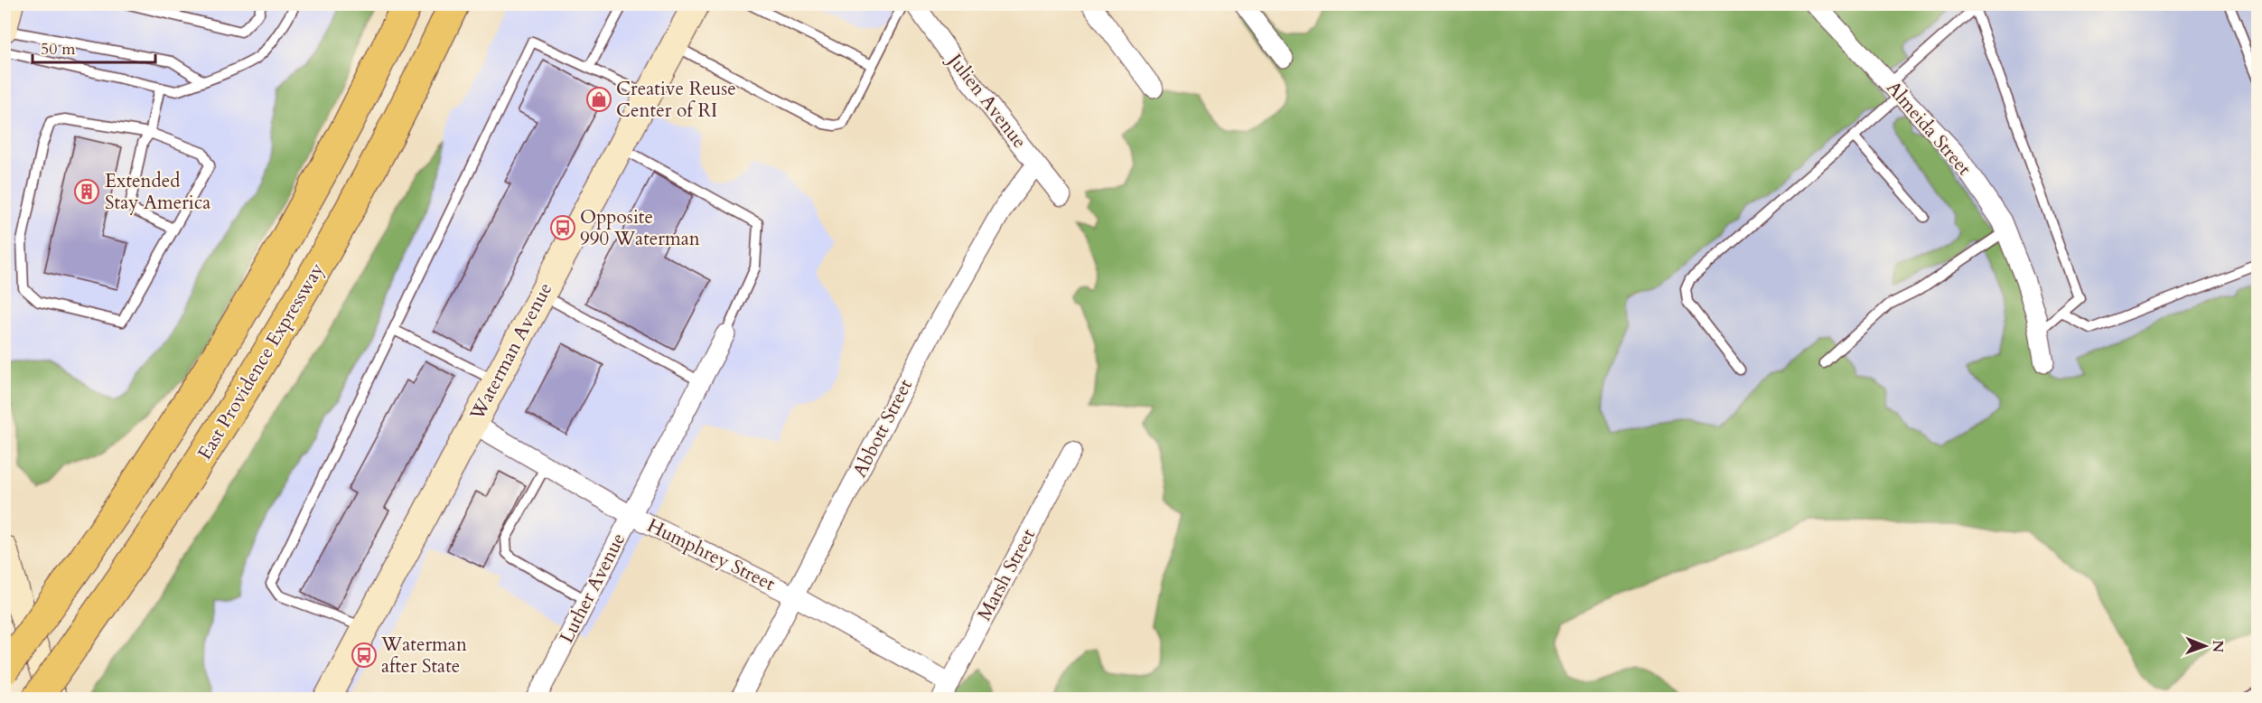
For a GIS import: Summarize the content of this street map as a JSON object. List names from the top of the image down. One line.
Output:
{"streets":{"highway":["East Providence Expressway"],"main road":["Waterman Avenue"],"street":["Julien Avenue","Almeida Street","Abbott Street","Humphrey Street","Marsh Street","Luther Avenue"]},"crossings":[["Julien Avenue","Abbott Street"],["Waterman Avenue","Humphrey Street"],["Abbott Street","Humphrey Street"],["Humphrey Street","Marsh Street"],["Humphrey Street","Luther Avenue"]],"places":{"shop":["Creative Reuse Center of RI"],"building":["Extended Stay America"],"bus stop":["Opposite 990 Waterman","Waterman after State"]},"scale_bar":"50 m","north":"right"}
